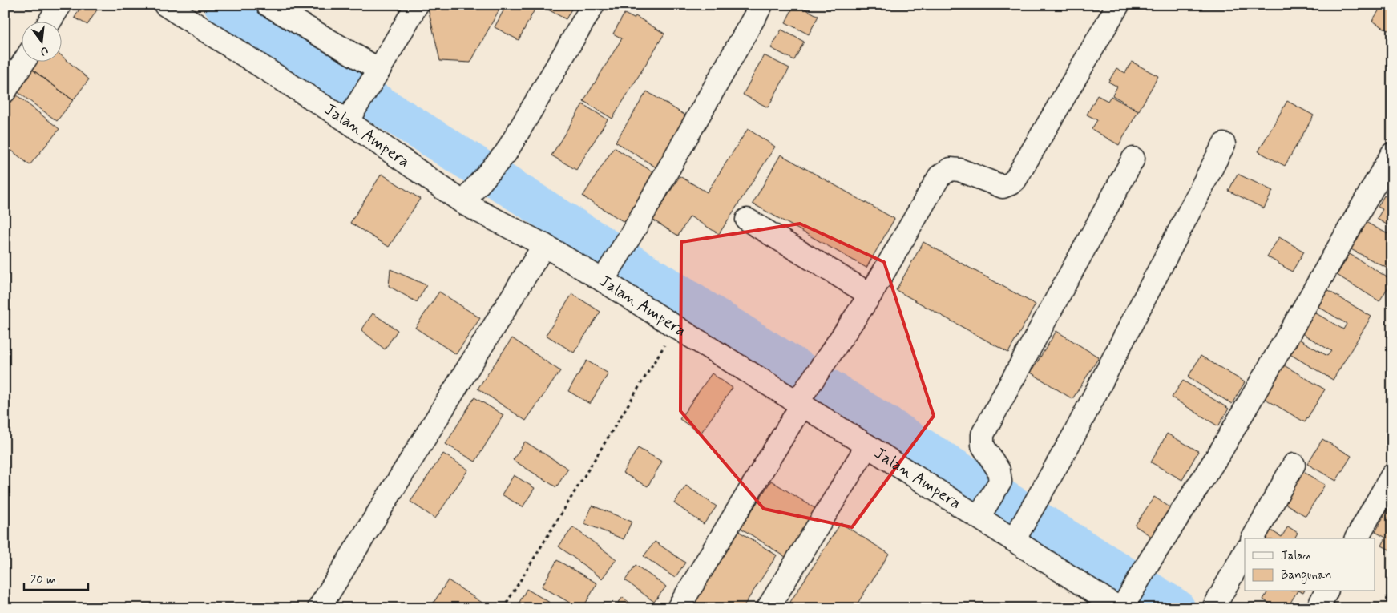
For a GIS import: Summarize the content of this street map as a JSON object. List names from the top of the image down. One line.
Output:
{"streets":{"street":["Jalan Ampera"]},"legend":["Jalan","Bangunan"],"scale_bar":"20 m","north":"bottom"}
